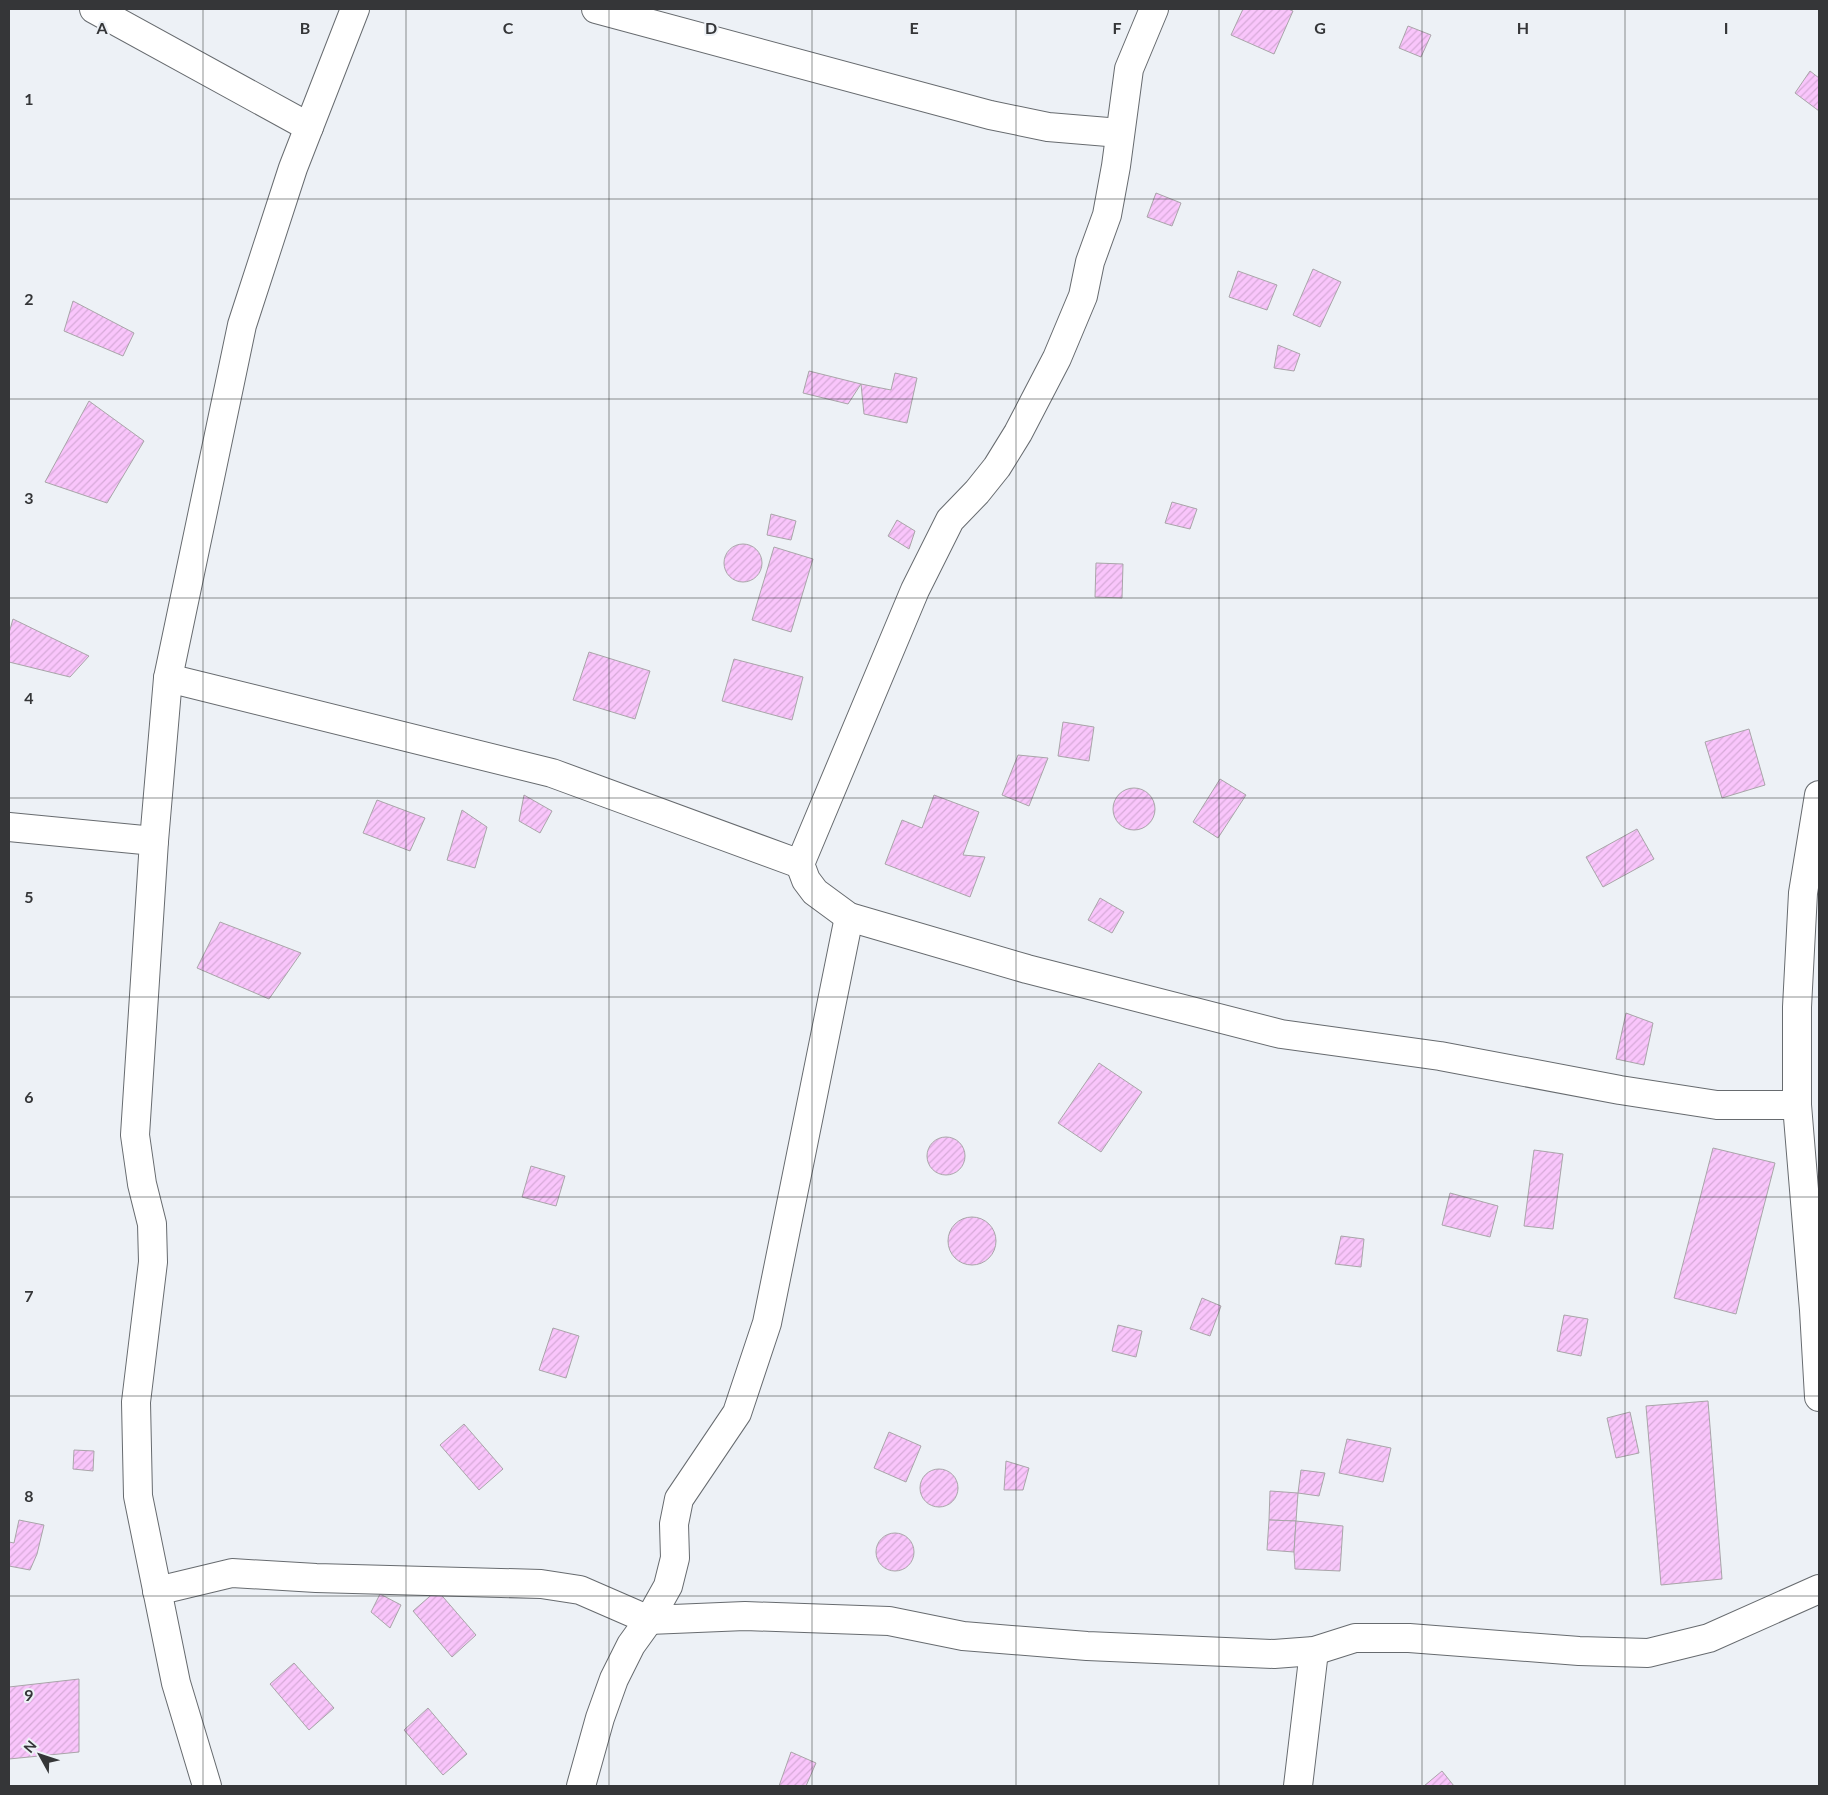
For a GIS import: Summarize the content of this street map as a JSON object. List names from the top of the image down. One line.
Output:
{"north":"top left","grid":{"columns":["A","B","C","D","E","F","G","H","I"],"rows":["1","2","3","4","5","6","7","8","9"]}}
